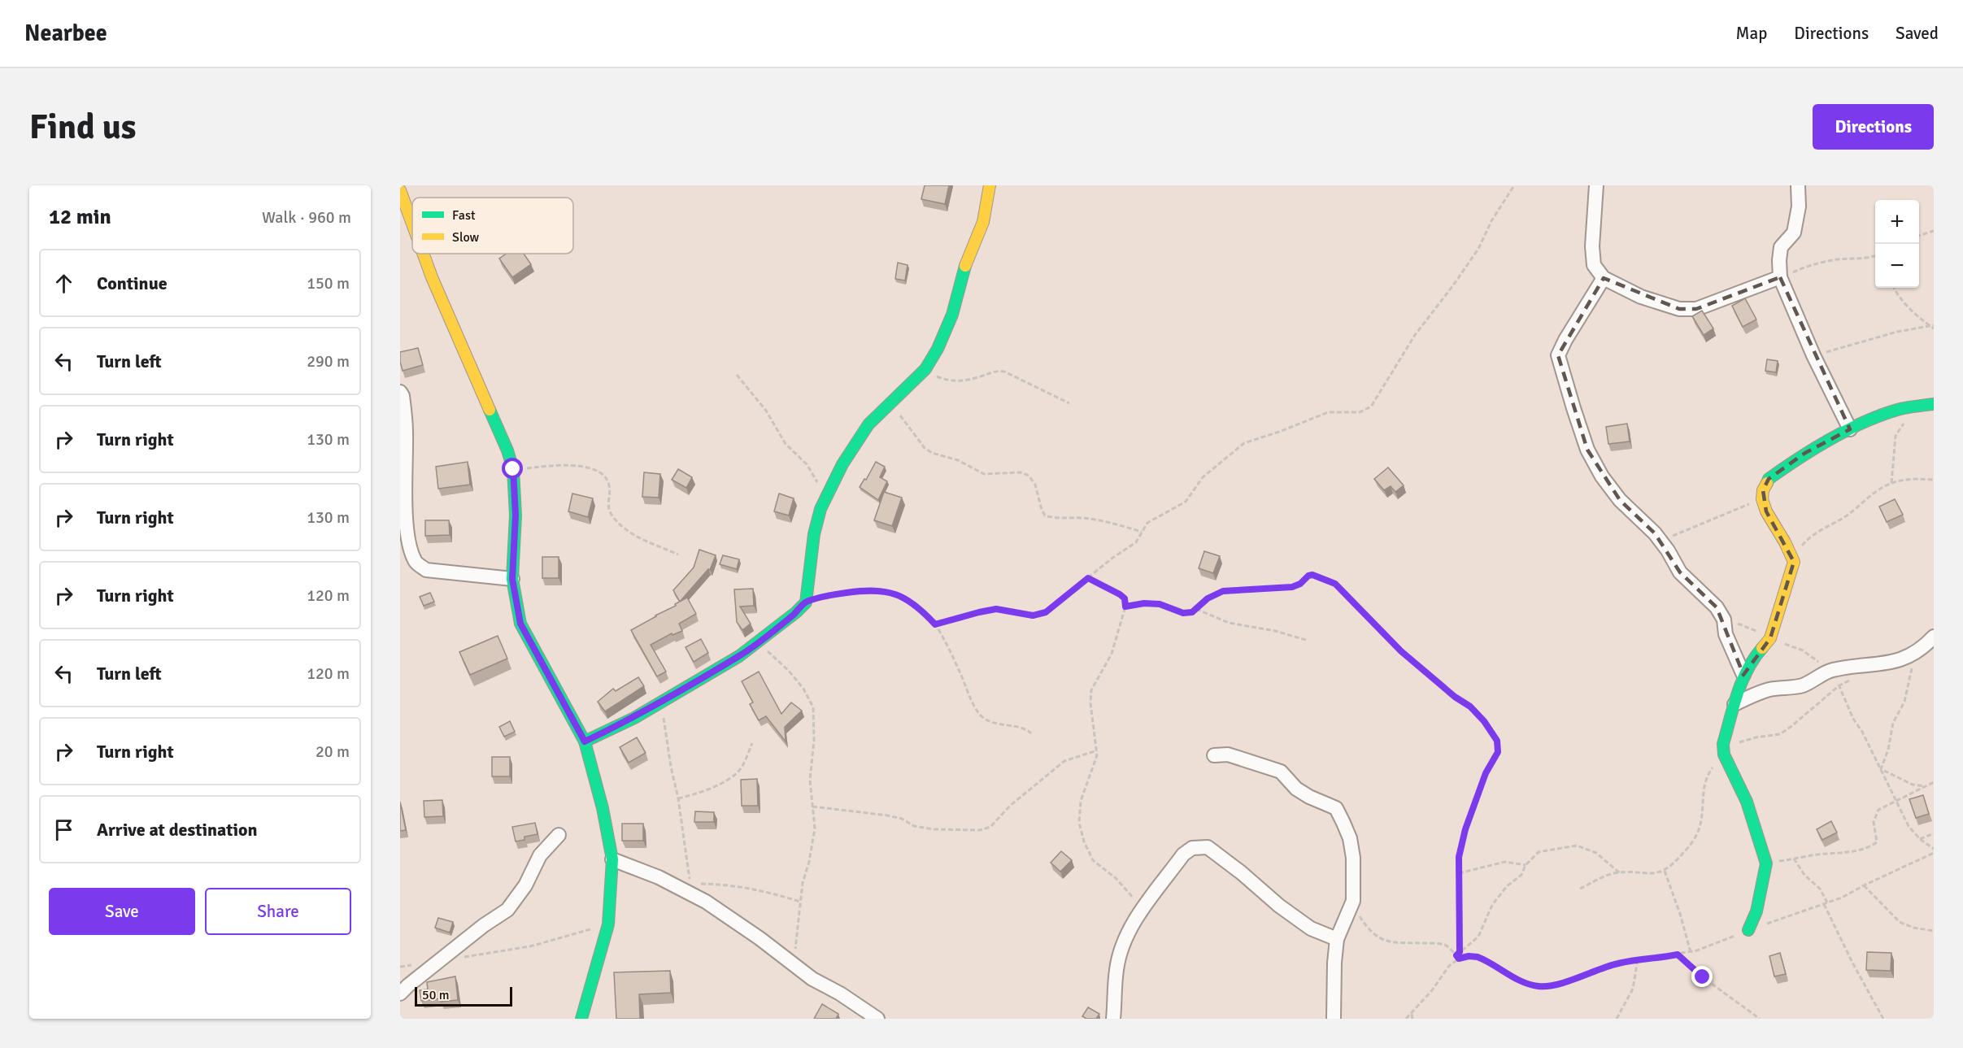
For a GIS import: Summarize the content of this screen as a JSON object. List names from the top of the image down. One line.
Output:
{"legend":["Fast","Slow"],"scale_bar":"50 m","page":{"header":"Nearbee","nav":["Map","Directions","Saved"],"buttons":["Directions",["Save","Share"]],"title":"Find us","heading":["12 min","Walk · 960 m"],"map_buttons":["+","−"],"list":[["Continue","150 m"],["Turn left","290 m"],["Turn right","130 m"],["Turn right","130 m"],["Turn right","120 m"],["Turn left","120 m"],["Turn right","20 m"],"Arrive at destination"],"scale":"50 m"}}
